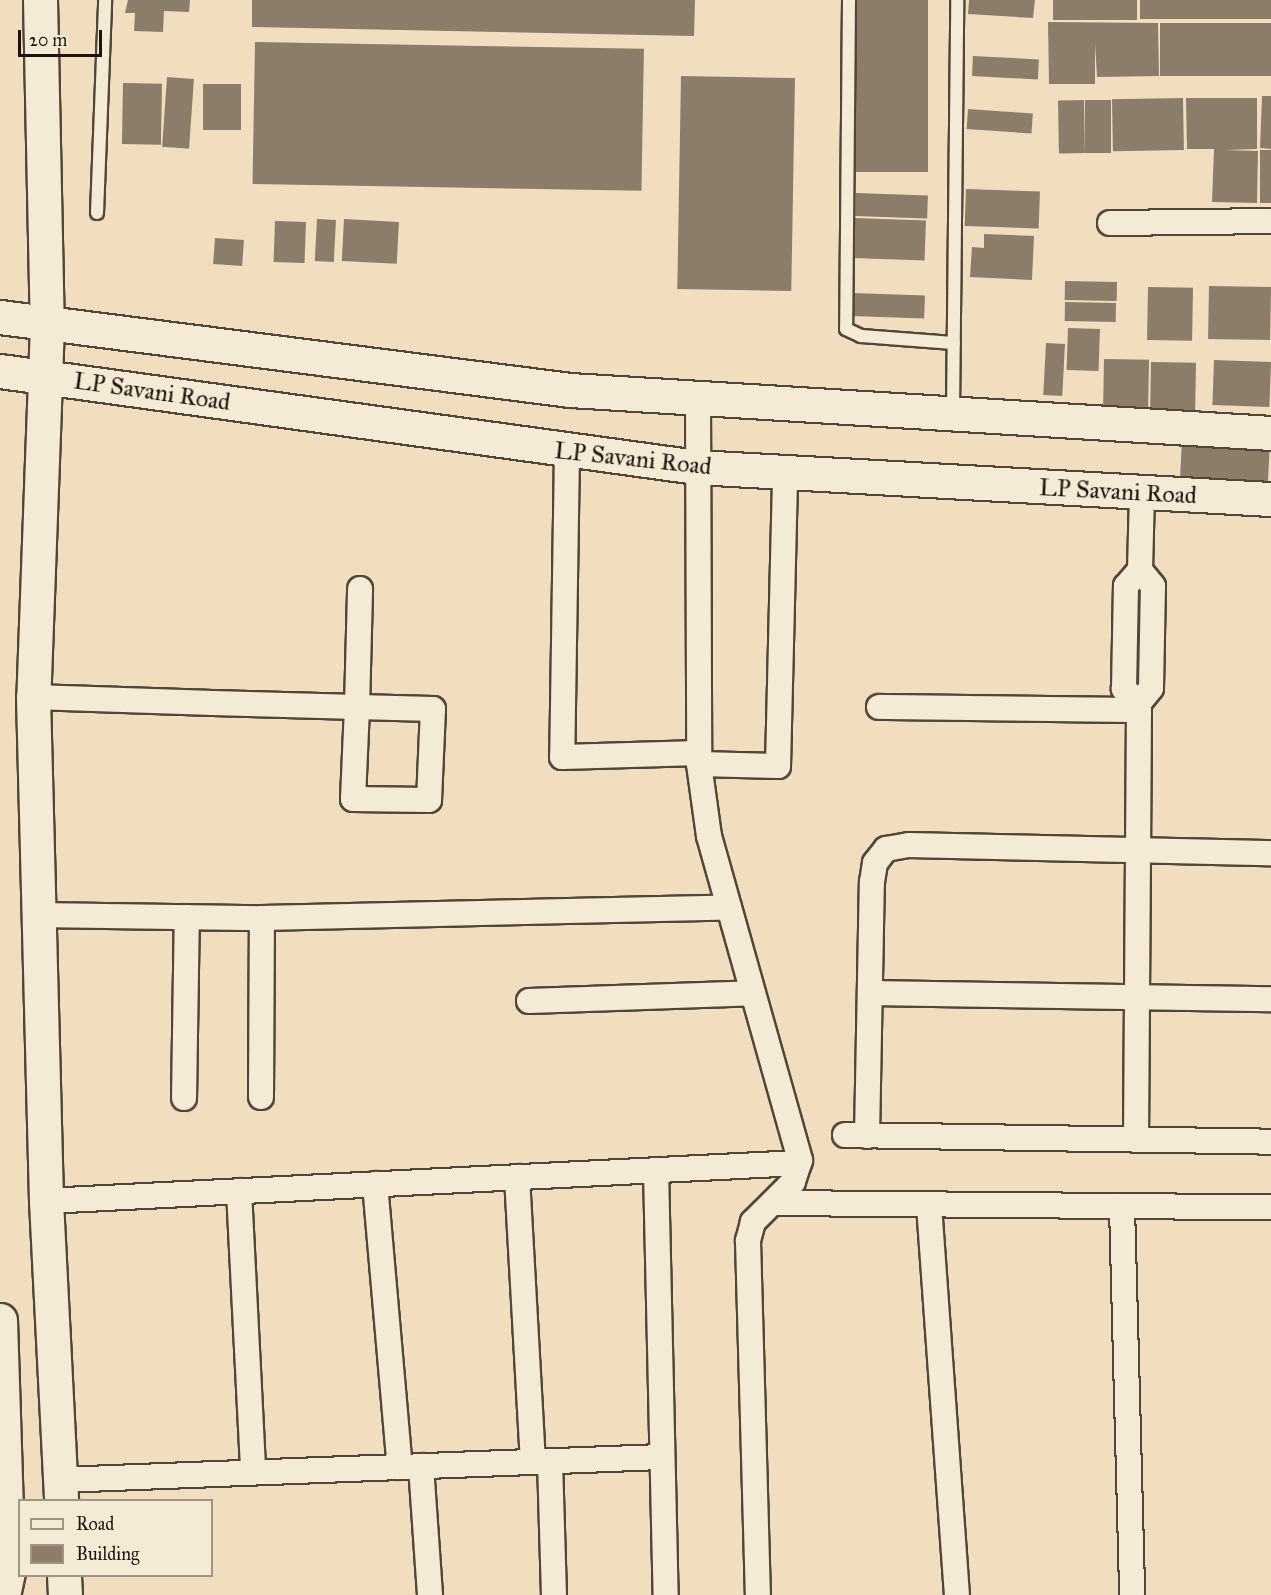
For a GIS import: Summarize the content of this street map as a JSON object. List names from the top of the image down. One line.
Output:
{"streets":{"main road":["LP Savani Road"]},"legend":["Road","Building"],"scale_bar":"20 m"}
